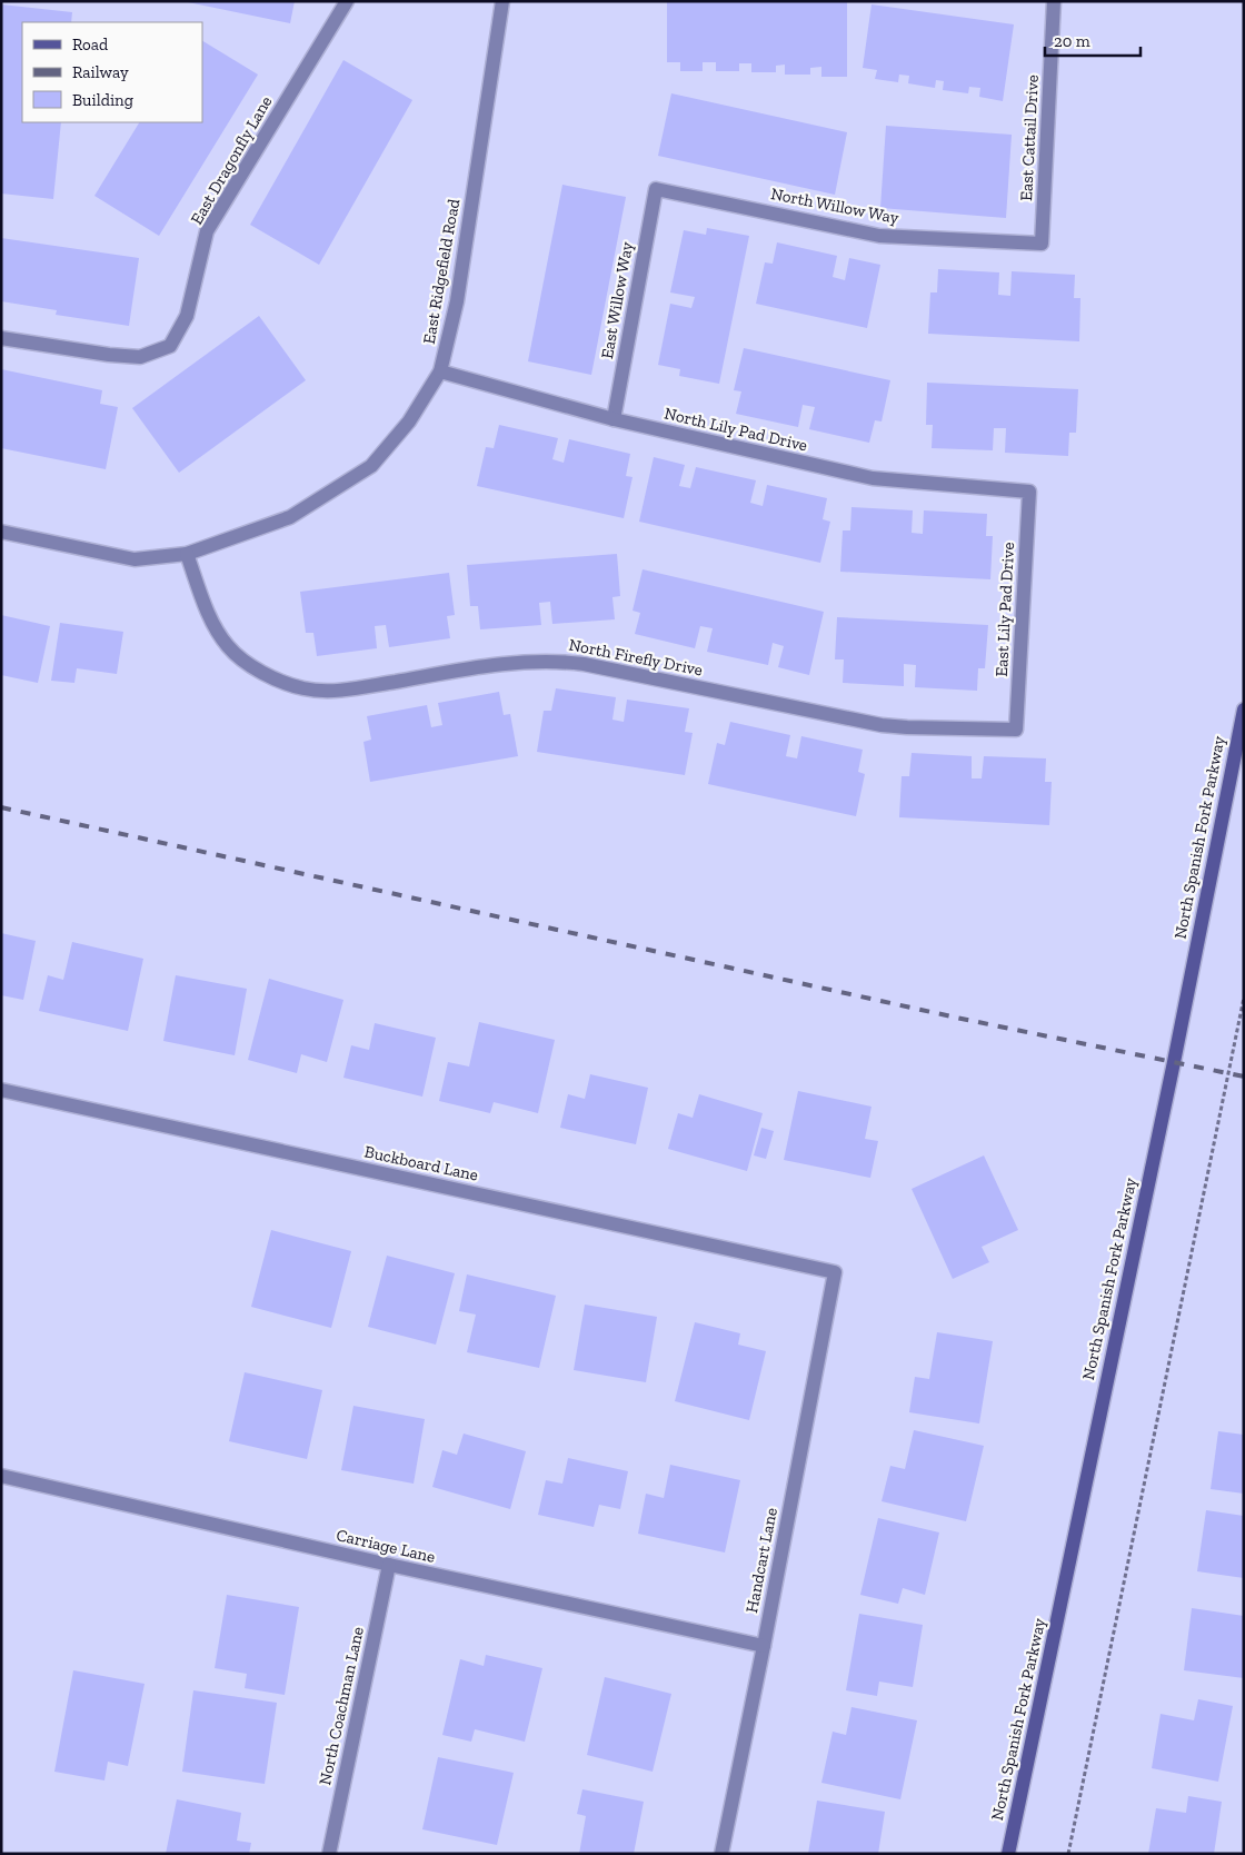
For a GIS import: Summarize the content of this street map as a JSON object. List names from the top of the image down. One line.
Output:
{"streets":{"street":["East Cattail Drive","East Dragonfly Lane","North Willow Way","East Ridgefield Road","East Willow Way","North Lily Pad Drive","East Lily Pad Drive","North Firefly Drive","North Spanish Fork Parkway","Buckboard Lane","Carriage Lane","Handcart Lane","North Coachman Lane"]},"crossings":[["East Cattail Drive","North Willow Way"],["North Willow Way","East Willow Way"],["East Ridgefield Road","North Lily Pad Drive"],["East Ridgefield Road","North Firefly Drive"],["East Willow Way","North Lily Pad Drive"],["North Lily Pad Drive","East Lily Pad Drive"],["East Lily Pad Drive","North Firefly Drive"],["Buckboard Lane","Handcart Lane"],["Carriage Lane","Handcart Lane"],["Carriage Lane","North Coachman Lane"]],"legend":["Road","Railway","Building"],"scale_bar":"20 m"}
